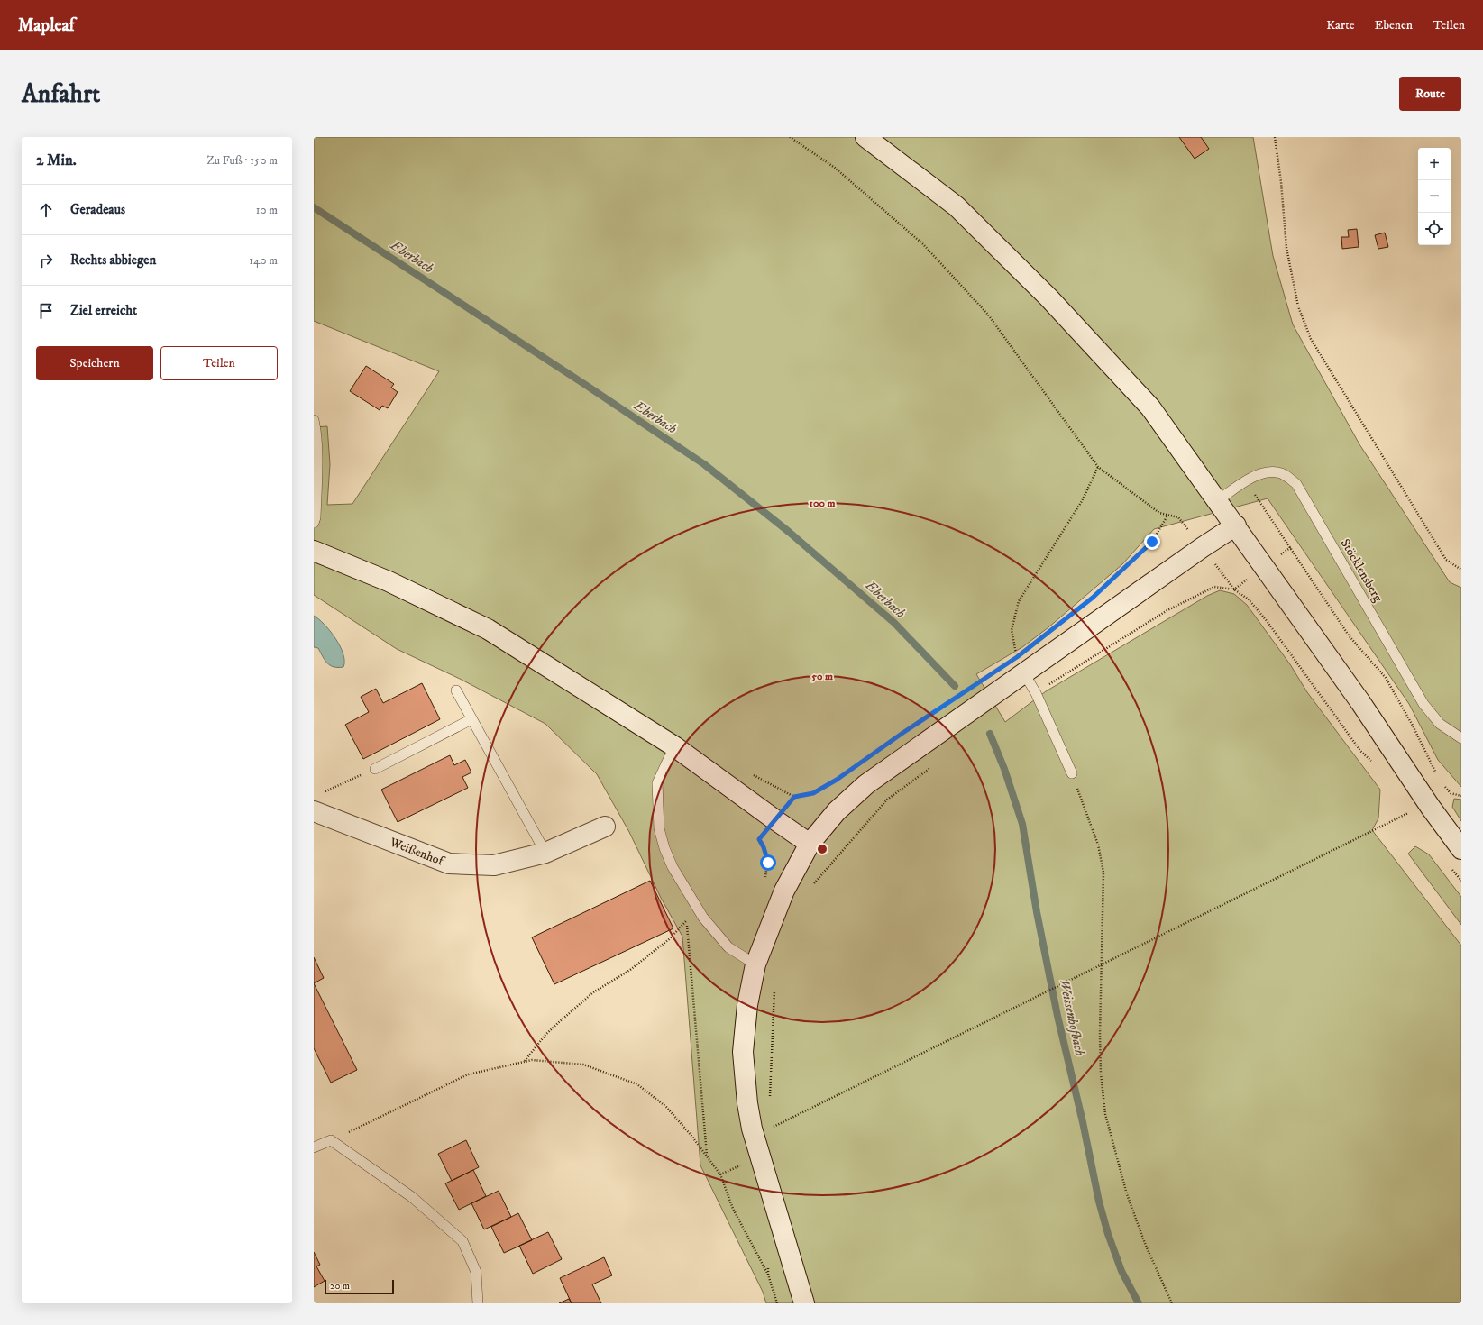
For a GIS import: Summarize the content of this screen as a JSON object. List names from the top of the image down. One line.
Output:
{"streets":{"street":["Weißenhof"],"lane":["Stöcklensberg"]},"water":["Eberbach","Weissenhofbach"],"scale_bar":"20 m","page":{"header":"Mapleaf","nav":["Karte","Ebenen","Teilen"],"buttons":["Route",["Speichern","Teilen"]],"title":"Anfahrt","heading":["2 Min.","Zu Fuß · 150 m"],"map_buttons":["+","−"],"list":[["Geradeaus","10 m"],["Rechts abbiegen","140 m"],"Ziel erreicht"],"scale":"20 m"},"rings":["100 m","50 m"]}
